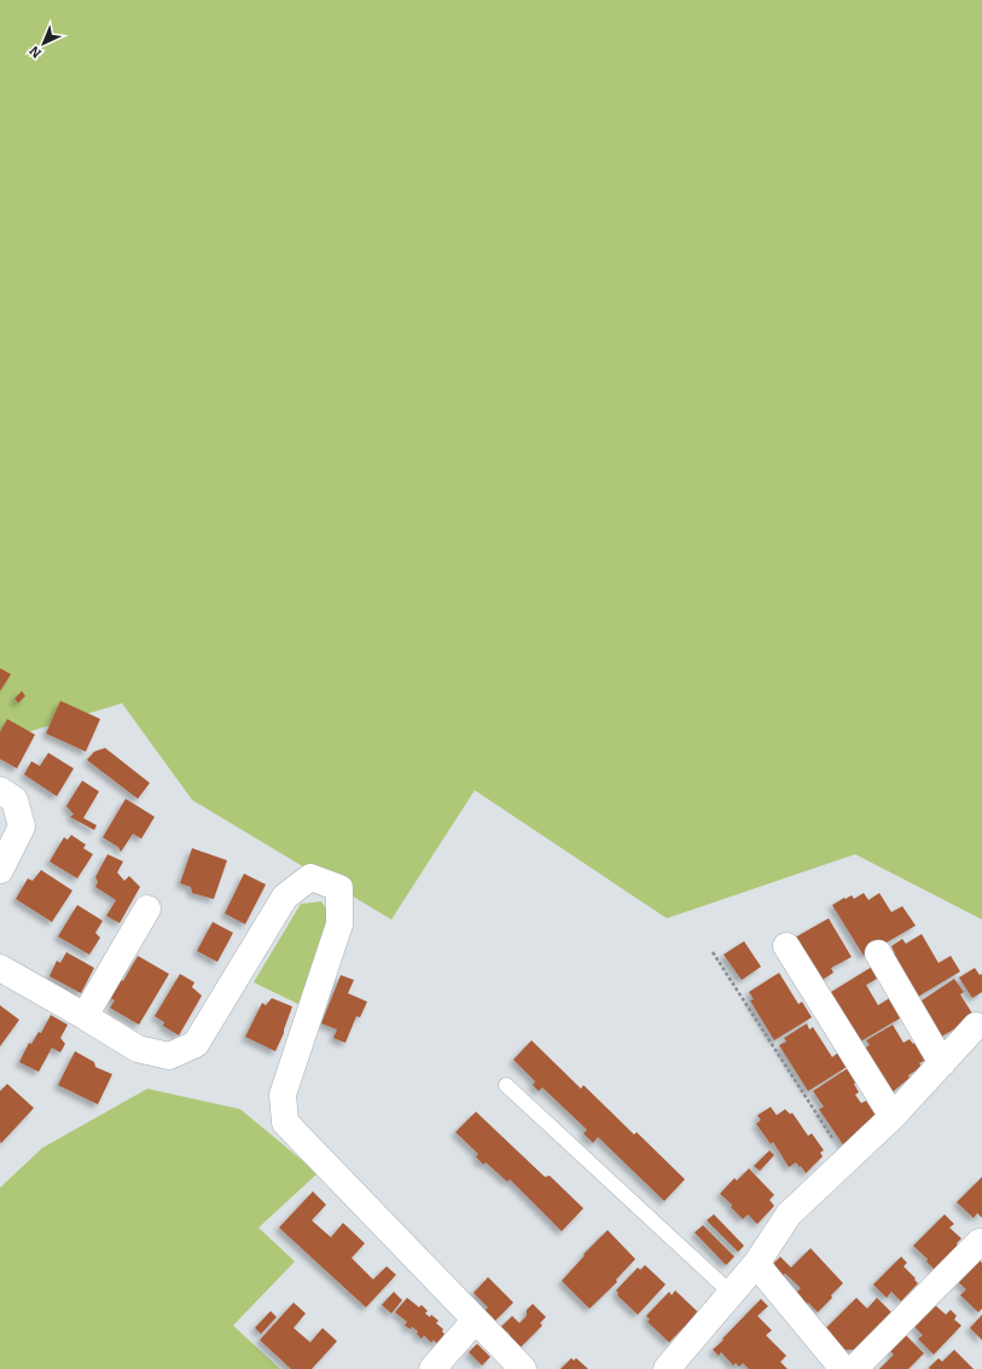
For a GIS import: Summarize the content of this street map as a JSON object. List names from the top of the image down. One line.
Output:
{"north":"bottom left"}
